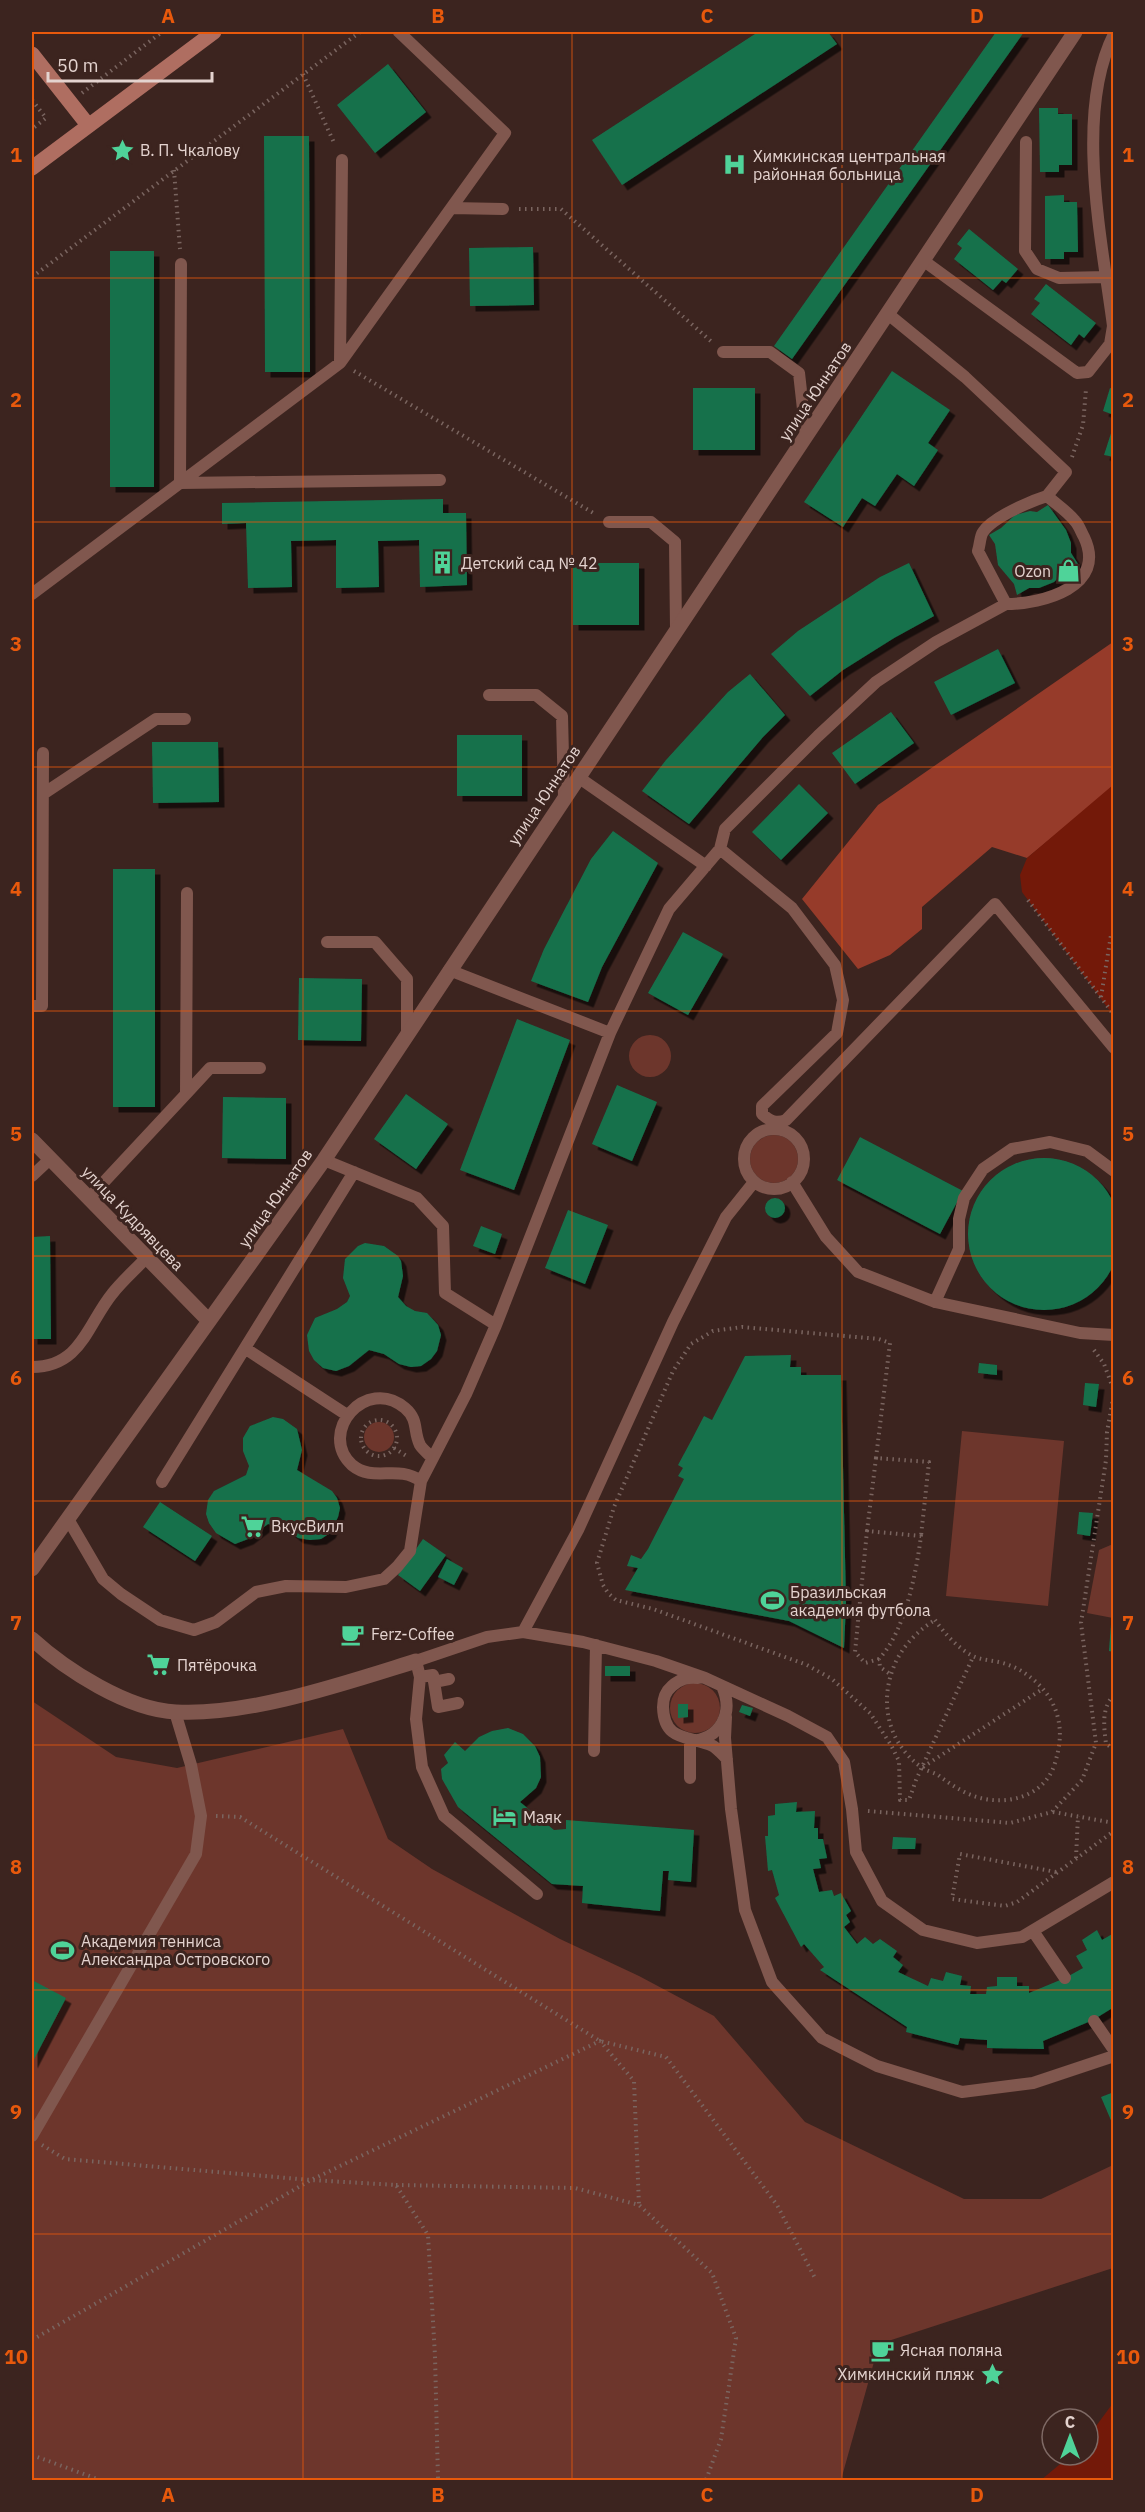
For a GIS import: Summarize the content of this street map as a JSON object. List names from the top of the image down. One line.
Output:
{"streets":{"street":["улица Юннатов","улица Кудрявцева"]},"crossings":[["улица Юннатов","улица Кудрявцева"]],"places":{"place":["В. П. Чкалову","Химкинский пляж"],"hospital":["Химкинская центральная районная больница"],"building":["Детский сад № 42"],"shop":["Ozon"],"supermarket":["ВкусВилл","Пятёрочка"],"sports":["Бразильская академия футбола","Академия тенниса Александра Островского"],"cafe":["Ferz-Coffee","Ясная поляна"],"hotel":["Маяк"]},"scale_bar":"50 m","north":"top","grid":{"columns":["A","B","C","D"],"rows":["1","2","3","4","5","6","7","8","9","10"]}}
